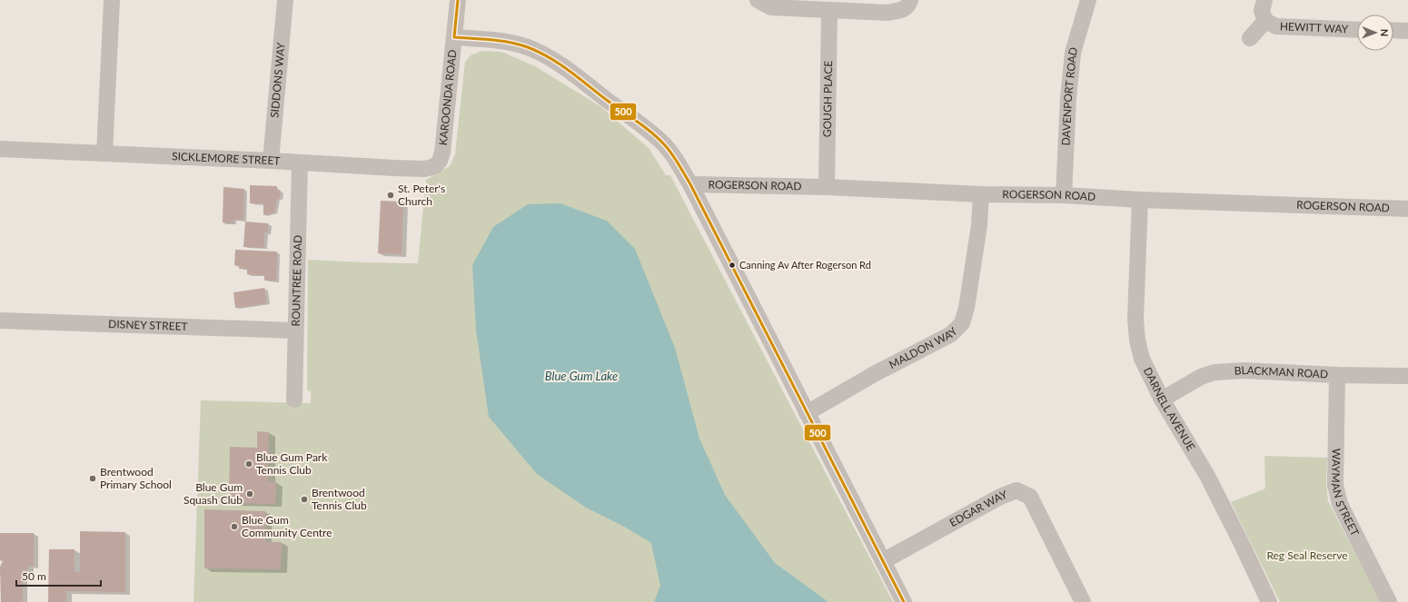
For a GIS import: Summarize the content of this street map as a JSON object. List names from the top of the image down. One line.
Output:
{"streets":{"street":["HEWITT WAY","SIDDONS WAY","DAVENPORT ROAD","KAROONDA ROAD","GOUGH PLACE","SICKLEMORE STREET","ROGERSON ROAD","ROUNTREE ROAD","DISNEY STREET","MALDON WAY","BLACKMAN ROAD","DARNELL AVENUE","WAYMAN STREET","EDGAR WAY"]},"crossings":[["SIDDONS WAY","SICKLEMORE STREET"],["DAVENPORT ROAD","ROGERSON ROAD"],["KAROONDA ROAD","SICKLEMORE STREET"],["GOUGH PLACE","ROGERSON ROAD"],["SICKLEMORE STREET","ROUNTREE ROAD"],["ROGERSON ROAD","MALDON WAY"],["ROGERSON ROAD","DARNELL AVENUE"],["ROUNTREE ROAD","DISNEY STREET"],["BLACKMAN ROAD","DARNELL AVENUE"],["BLACKMAN ROAD","WAYMAN STREET"]],"water":["Blue Gum Lake"],"parks":["Reg Seal Reserve"],"places":["St. Peter's Church","Canning Av After Rogerson Rd","Blue Gum Park Tennis Club","Brentwood Primary School","Blue Gum Squash Club","Brentwood Tennis Club","Blue Gum Community Centre"],"lines":["transit line 500"],"scale_bar":"50 m","north":"right"}
